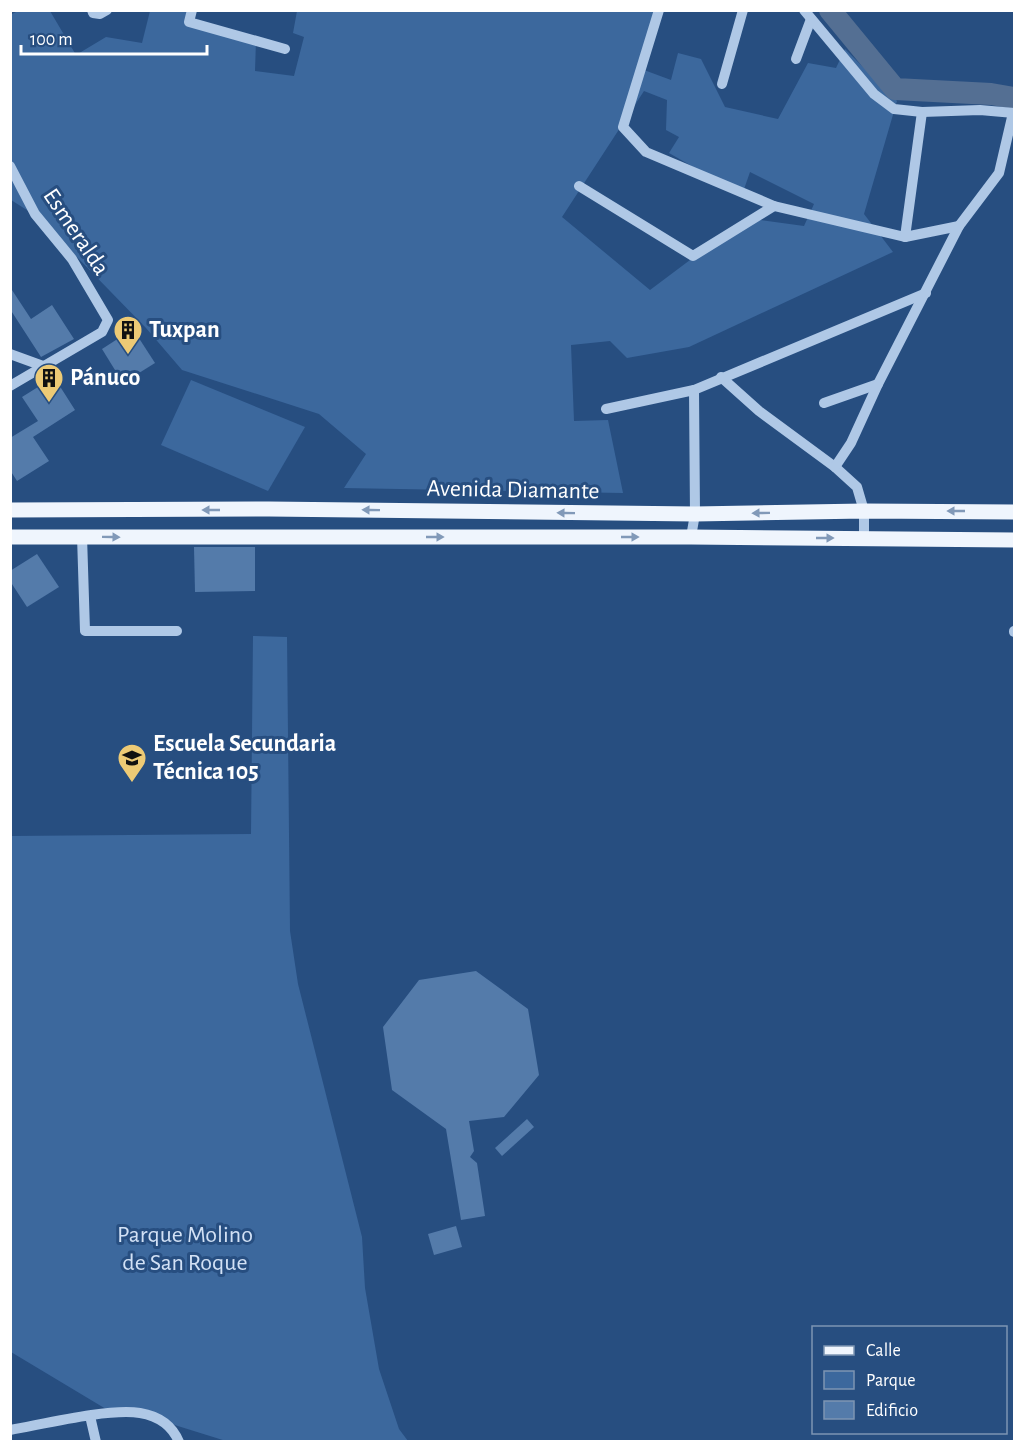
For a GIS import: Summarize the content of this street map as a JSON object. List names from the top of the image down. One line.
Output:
{"streets":{"main road":["Avenida Diamante"],"street":["Esmeralda"]},"parks":["Parque Molino de San Roque"],"places":{"building":["Tuxpan","Pánuco"],"school or university":["Escuela Secundaria Técnica 105"]},"legend":["Calle","Parque","Edificio"],"scale_bar":"100 m"}
